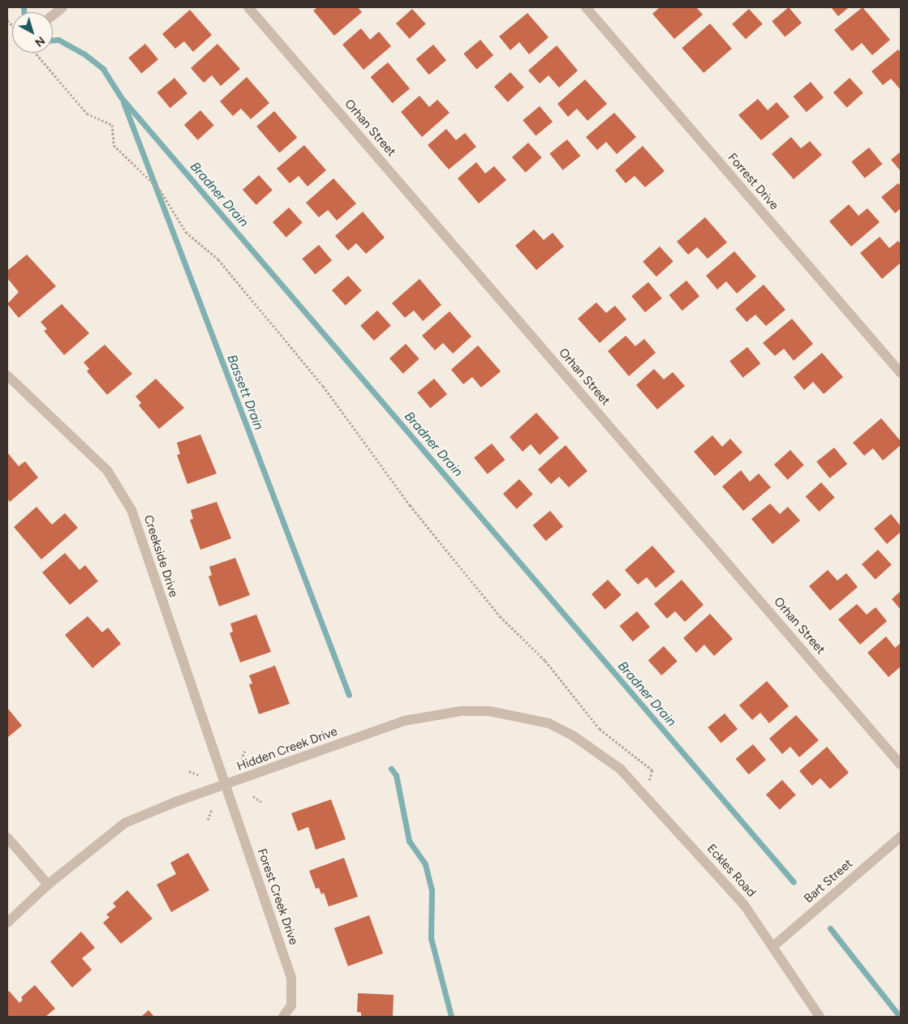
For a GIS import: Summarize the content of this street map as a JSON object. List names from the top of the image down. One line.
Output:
{"streets":{"street":["Orhan Street","Forrest Drive","Creekside Drive","Hidden Creek Drive","Eckles Road","Bart Street","Forest Creek Drive"]},"crossings":[["Creekside Drive","Hidden Creek Drive"],["Creekside Drive","Forest Creek Drive"],["Hidden Creek Drive","Eckles Road"],["Hidden Creek Drive","Forest Creek Drive"],["Eckles Road","Bart Street"]],"water":["Bradner Drain","Bassett Drain"],"north":"bottom right"}
